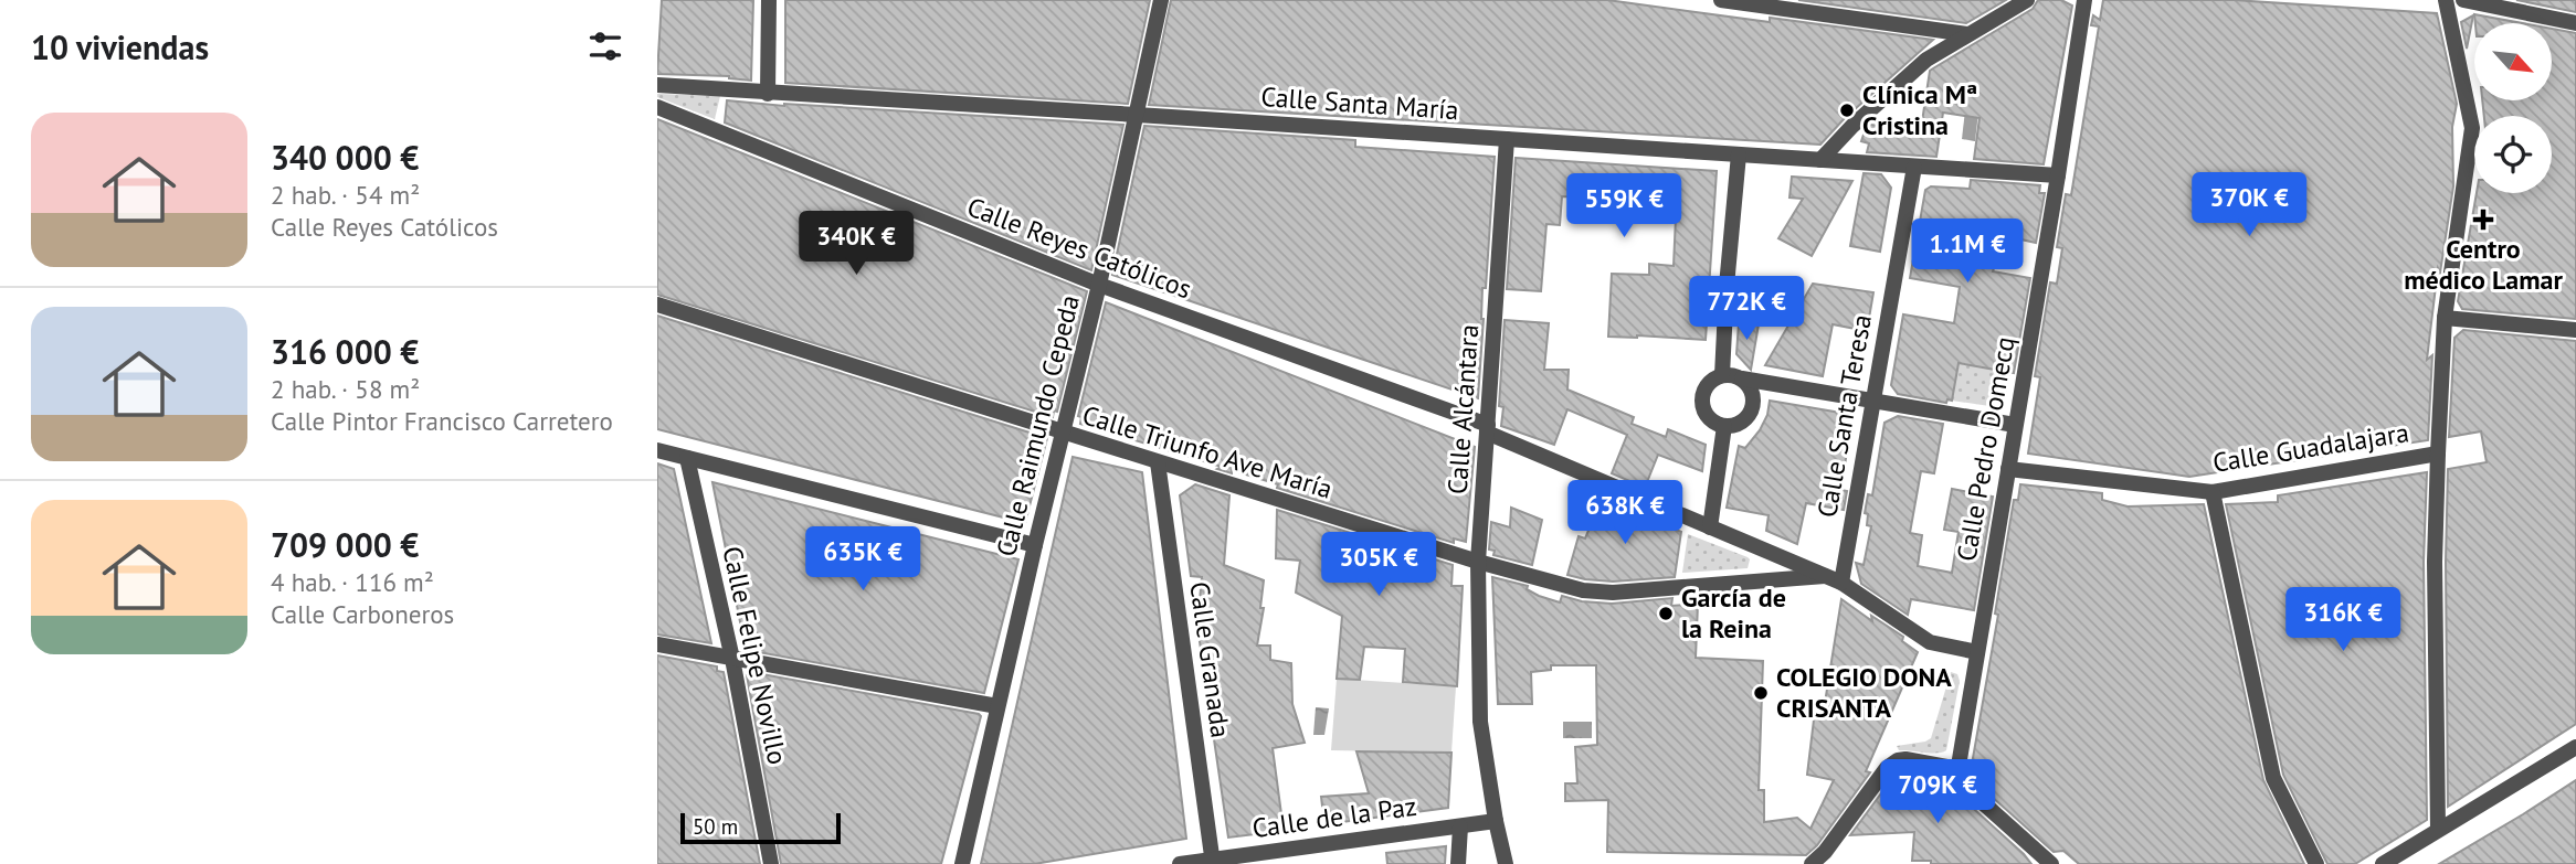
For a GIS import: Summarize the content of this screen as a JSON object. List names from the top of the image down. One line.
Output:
{"streets":{"street":["Calle Santa María","Calle Reyes Católicos","Calle Alcántara","Calle Santa Teresa","Calle Raimundo Cepeda","Calle Guadalajara","Calle Pedro Domecq","Calle Triunfo Ave María","Calle Felipe Novillo","Calle Granada","Calle de la Paz"]},"crossings":[["Calle Santa María","Calle Alcántara"],["Calle Santa María","Calle Santa Teresa"],["Calle Santa María","Calle Raimundo Cepeda"],["Calle Santa María","Calle Pedro Domecq"],["Calle Reyes Católicos","Calle Alcántara"],["Calle Reyes Católicos","Calle Santa Teresa"],["Calle Reyes Católicos","Calle Raimundo Cepeda"],["Calle Reyes Católicos","Calle Pedro Domecq"],["Calle Reyes Católicos","Calle Triunfo Ave María"],["Calle Alcántara","Calle Triunfo Ave María"],["Calle Alcántara","Calle de la Paz"],["Calle Raimundo Cepeda","Calle Triunfo Ave María"],["Calle Guadalajara","Calle Pedro Domecq"],["Calle Triunfo Ave María","Calle Granada"],["Calle Granada","Calle de la Paz"]],"places":{"other":["Clínica Mª Cristina","García de la Reina","COLEGIO DONA CRISANTA"],"health":["Centro médico Lamar"]},"scale_bar":"50 m","north":"bottom right","page":{"heading":"10 viviendas","list":[{"name":"340 000 €","note":"2 hab. · 54 m² · Calle Reyes Católicos"},{"name":"316 000 €","note":"2 hab. · 58 m² · Calle Pintor Francisco Carretero"},{"name":"709 000 €","note":"4 hab. · 116 m² · Calle Carboneros"}],"price":["370K €","559K €","340K €","1.1M €","772K €","638K €","635K €","305K €","316K €","709K €"],"scale":"50 m"}}
